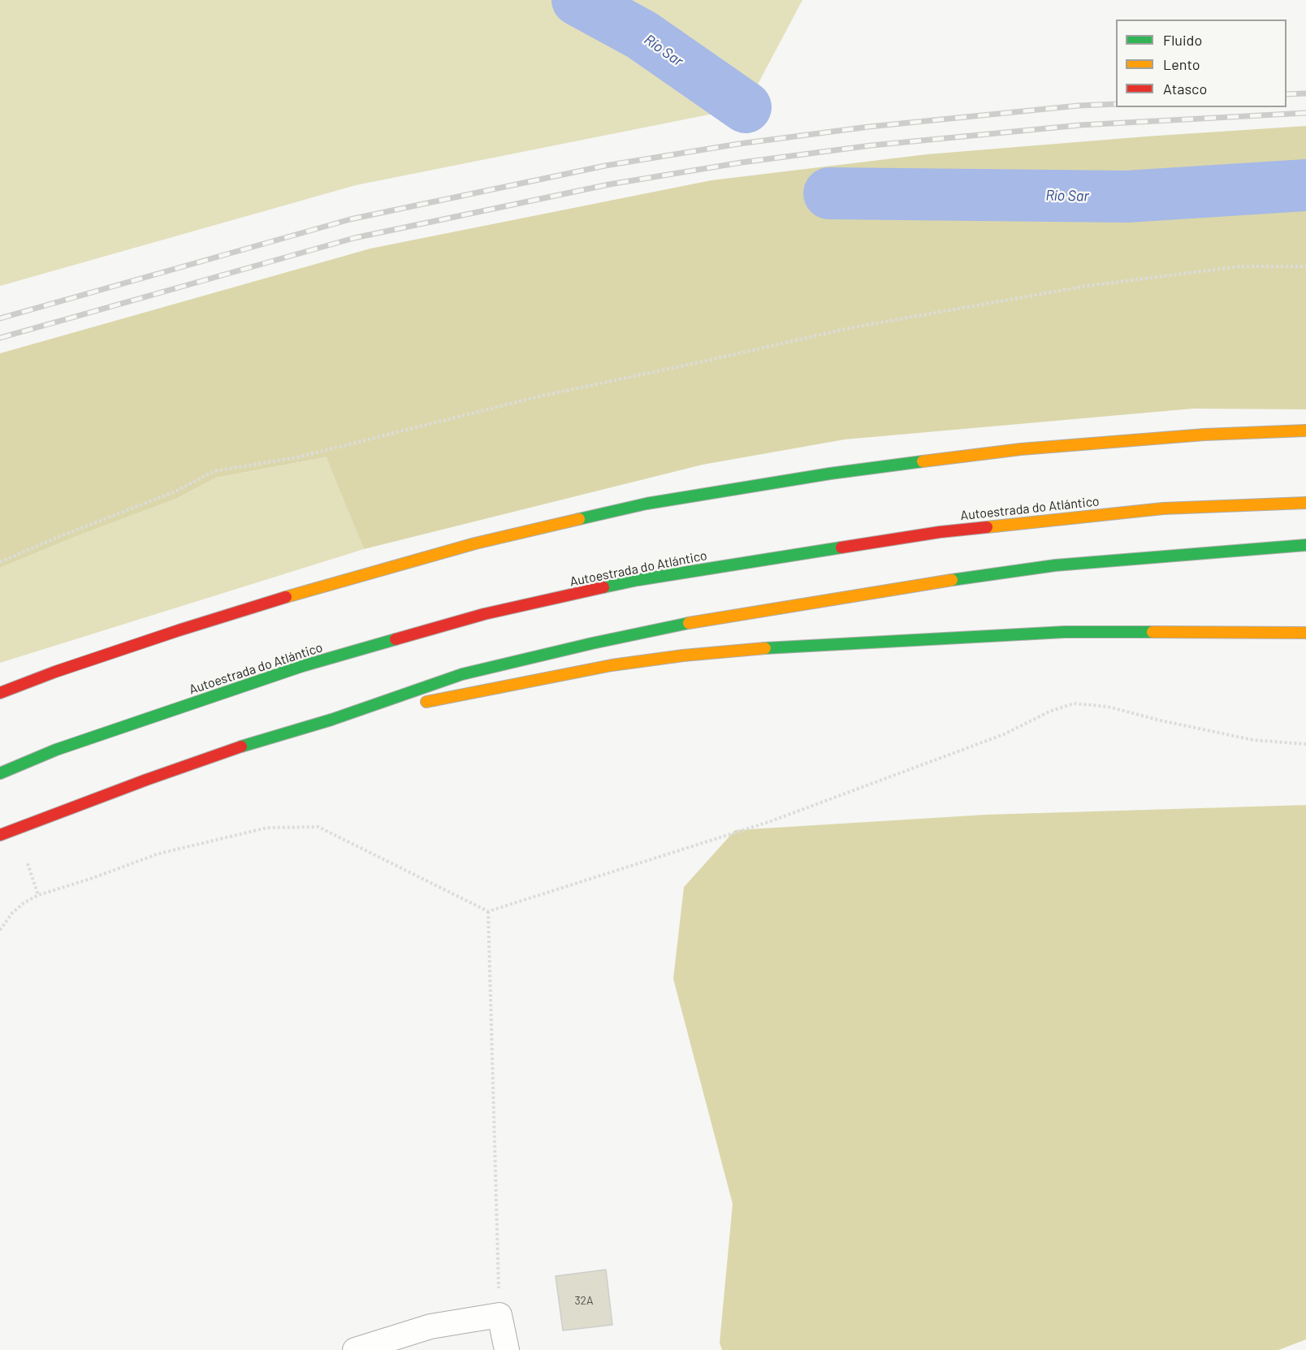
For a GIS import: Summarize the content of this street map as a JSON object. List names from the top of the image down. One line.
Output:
{"streets":{"highway":["Autoestrada do Atlántico"]},"water":["Río Sar"],"house_numbers":["32A"],"legend":["Fluido","Lento","Atasco"]}
